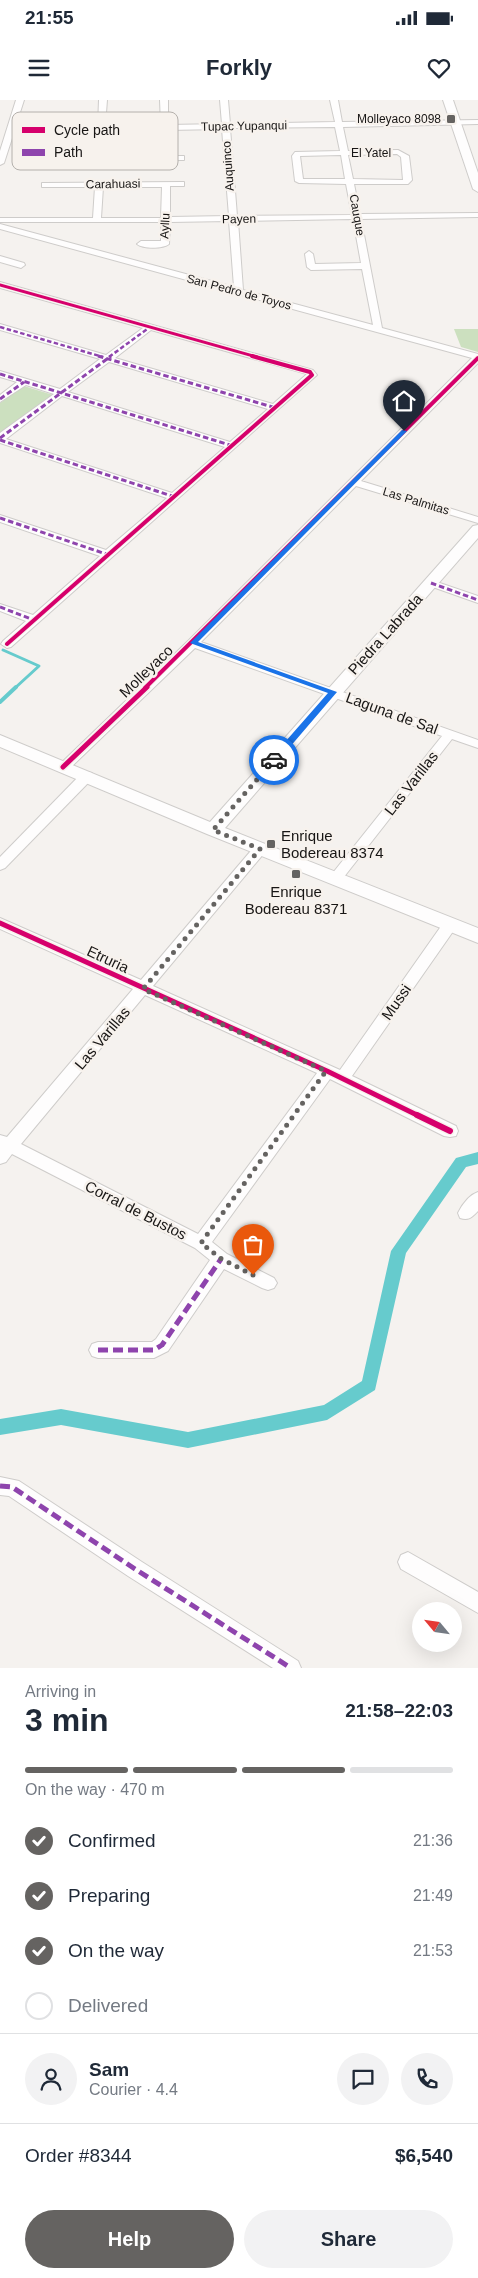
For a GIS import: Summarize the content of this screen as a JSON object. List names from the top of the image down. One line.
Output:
{"streets":{"main road":["Piedra Labrada"],"street":["Tupac Yupanqui","El Yatel","Auquinco","Carahuasi","Cauque","Payen","Ayllu","San Pedro de Toyos","Las Palmitas","Molleyaco","Laguna de Sal","Las Varillas","Etruria","Mussi","Corral de Bustos"]},"crossings":[["Tupac Yupanqui","Auquinco"],["Tupac Yupanqui","Cauque"],["El Yatel","Cauque"],["Auquinco","Payen"],["Auquinco","San Pedro de Toyos"],["Carahuasi","Ayllu"],["Cauque","Payen"],["Cauque","San Pedro de Toyos"],["Payen","Ayllu"],["San Pedro de Toyos","Molleyaco"],["Las Palmitas","Molleyaco"],["Piedra Labrada","Laguna de Sal"],["Molleyaco","Laguna de Sal"],["Laguna de Sal","Las Varillas"],["Las Varillas","Etruria"],["Las Varillas","Corral de Bustos"],["Etruria","Mussi"]],"places":{"transit":["Molleyaco 8098","Enrique Bodereau 8374","Enrique Bodereau 8371"]},"legend":["Cycle path","Path"],"north":"top left","page":{"status":"21:55","header":"Forkly","heading":["3 min","Arriving in","21:58–22:03"],"panel":["Sam","Courier · 4.4","Order #8344","$6,540"],"bar":"On the way · 470 m","list":[["Confirmed","21:36"],["Preparing","21:49"],["On the way","21:53"],"Delivered"],"buttons":["Help","Share"]}}
